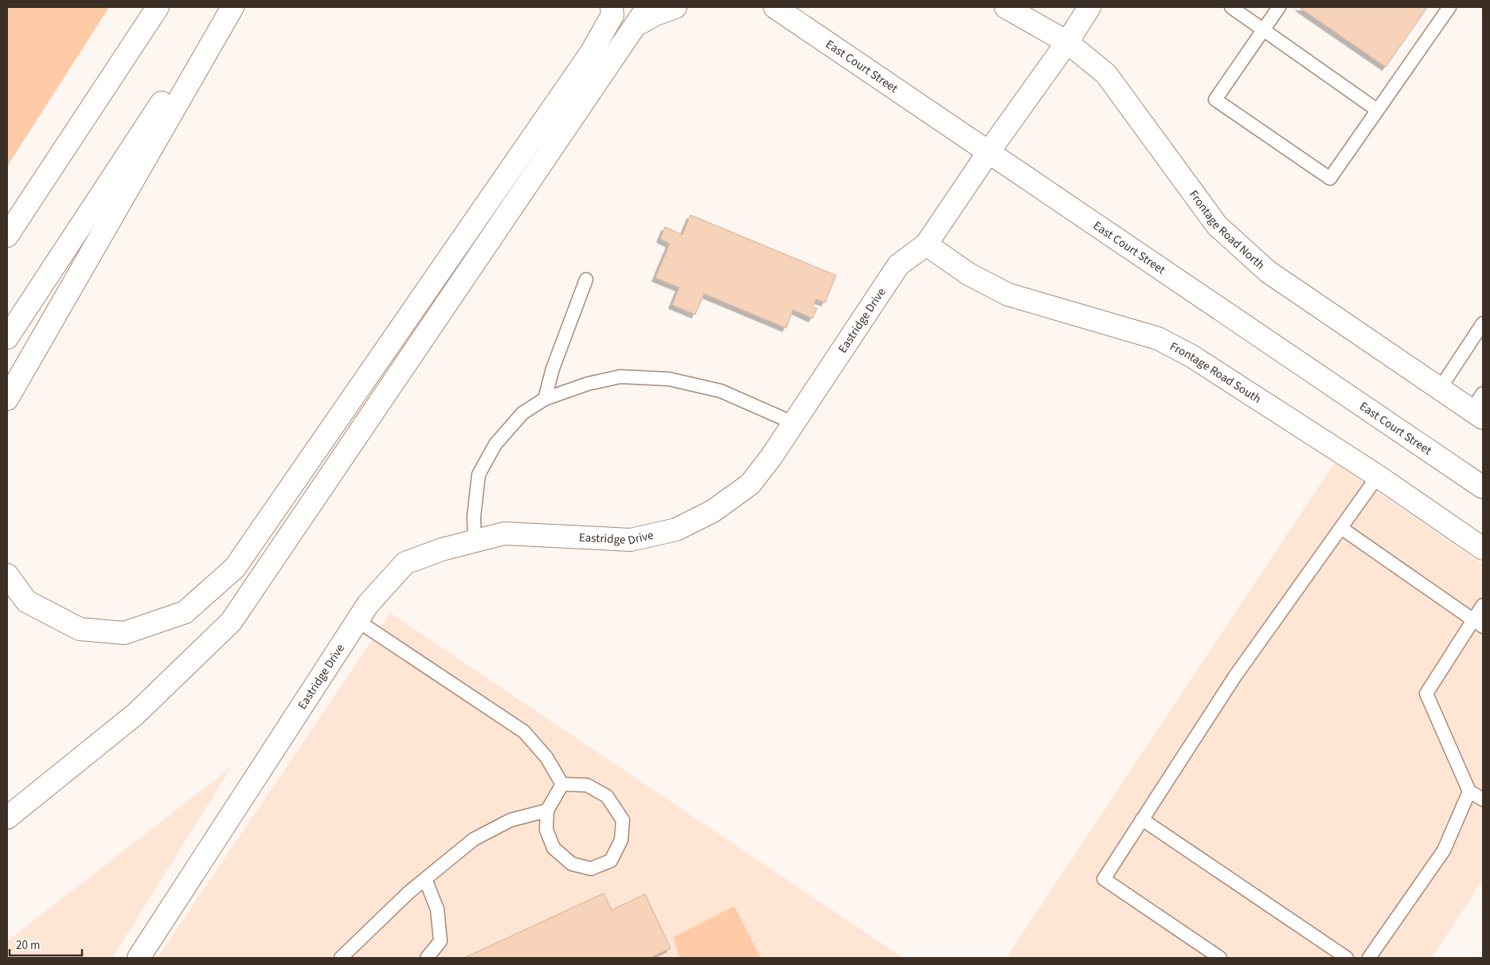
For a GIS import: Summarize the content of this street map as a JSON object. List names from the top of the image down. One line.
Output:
{"streets":{"main road":["East Court Street","Frontage Road North","Eastridge Drive","Frontage Road South"]},"crossings":[["East Court Street","Eastridge Drive"],["Frontage Road North","Eastridge Drive"],["Eastridge Drive","Frontage Road South"]],"scale_bar":"20 m"}
